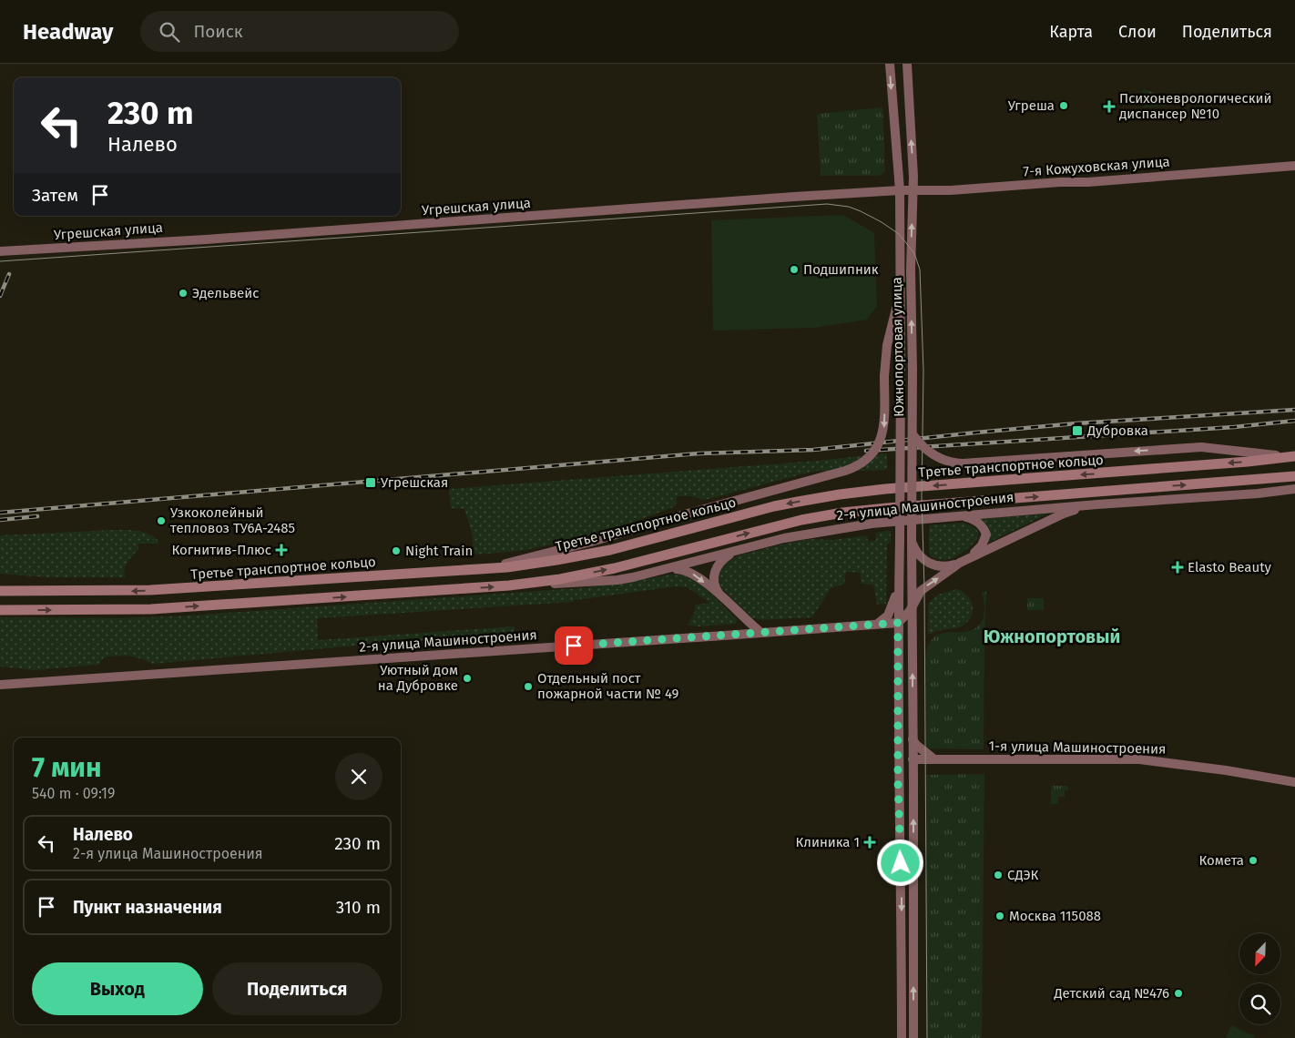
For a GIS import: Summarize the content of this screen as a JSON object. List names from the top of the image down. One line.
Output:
{"streets":{"main road":["7-я Кожуховская улица","Угрешская улица","Южнопортовая улица","Третье транспортное кольцо","2-я улица Машиностроения","1-я улица Машиностроения"]},"crossings":[["7-я Кожуховская улица","Угрешская улица"],["7-я Кожуховская улица","Южнопортовая улица"],["Угрешская улица","Южнопортовая улица"],["Южнопортовая улица","2-я улица Машиностроения"],["Южнопортовая улица","1-я улица Машиностроения"]],"districts":["Южнопортовый"],"places":{"other":["Угреша","Подшипник","Эдельвейс","Узкоколейный тепловоз ТУ6А-2485","Night Train","Уютный дом на Дубровке","Отдельный пост пожарной части № 49","Комета","СДЭК","Москва 115088","Детский сад №476"],"health":["Психоневрологический диспансер №10","Когнитив-Плюс","Elasto Beauty","Клиника 1"],"transit":["Дубровка","Угрешская"]},"north":"bottom left","page":{"header":"Headway","search":"Поиск","nav":["Карта","Слои","Поделиться"],"turn":["230 m","Налево"],"then":"Затем","heading":["7 мин","540 m · 09:19"],"list":[{"name":"Налево","note":"2-я улица Машиностроения","value":"230 m"},{"name":"Пункт назначения","value":"310 m"}],"buttons":["Выход","Поделиться"]}}
